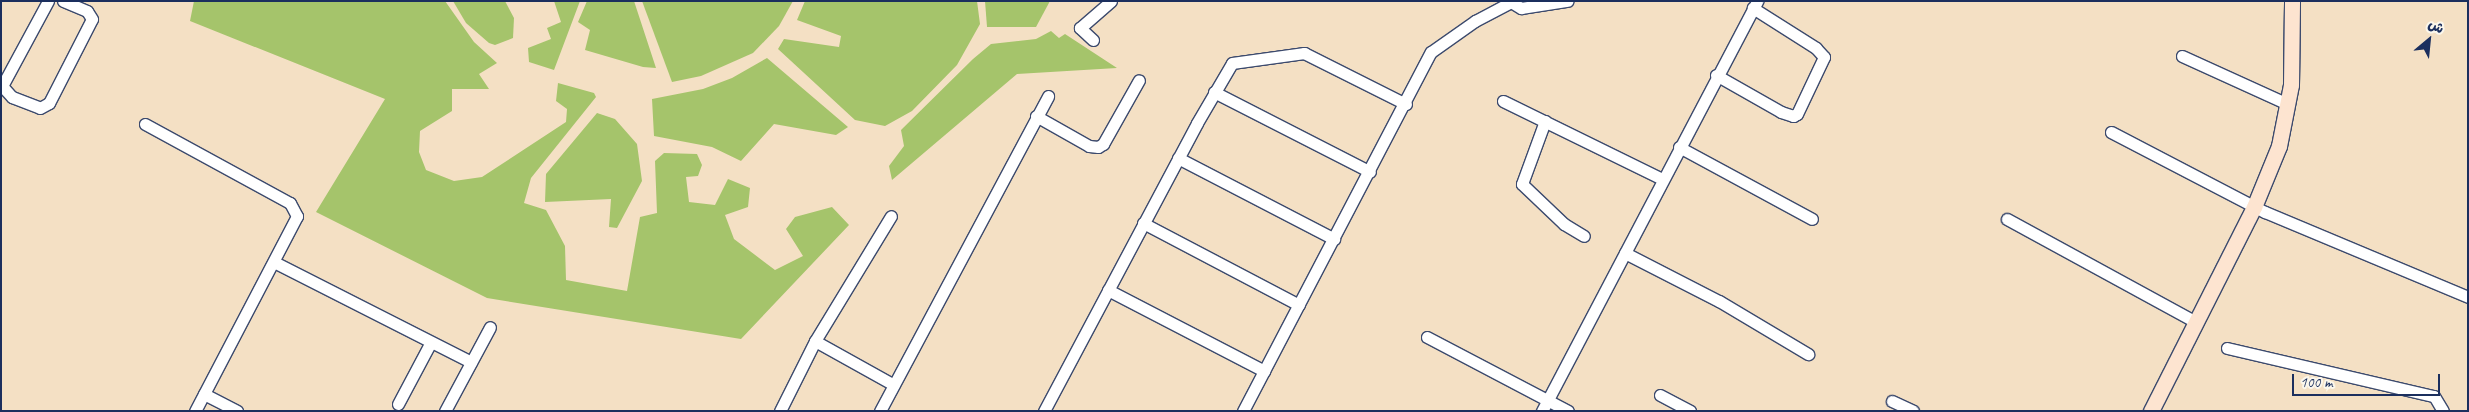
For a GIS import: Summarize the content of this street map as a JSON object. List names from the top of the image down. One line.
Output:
{"scale_bar":"100 m","north":"top right"}
